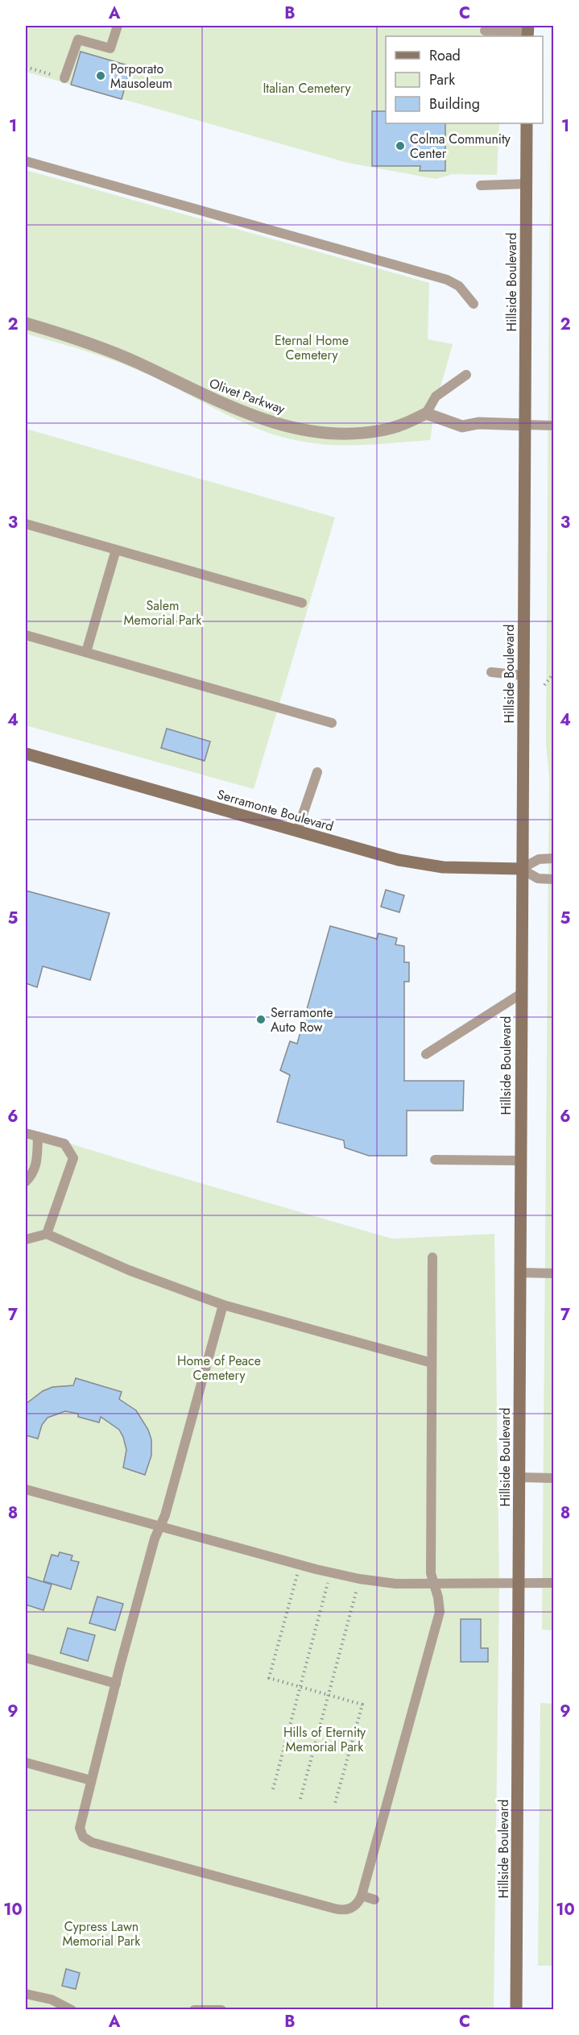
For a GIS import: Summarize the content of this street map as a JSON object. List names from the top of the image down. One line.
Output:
{"streets":{"main road":["Hillside Boulevard","Serramonte Boulevard"],"street":["Olivet Parkway"]},"crossings":[["Hillside Boulevard","Serramonte Boulevard"]],"parks":["Italian Cemetery","Eternal Home Cemetery","Salem Memorial Park","Home of Peace Cemetery","Hills of Eternity Memorial Park","Cypress Lawn Memorial Park"],"places":["Porporato Mausoleum","Colma Community Center","Serramonte Auto Row"],"legend":["Road","Park","Building"],"grid":{"columns":["A","B","C"],"rows":["1","2","3","4","5","6","7","8","9","10"]}}
